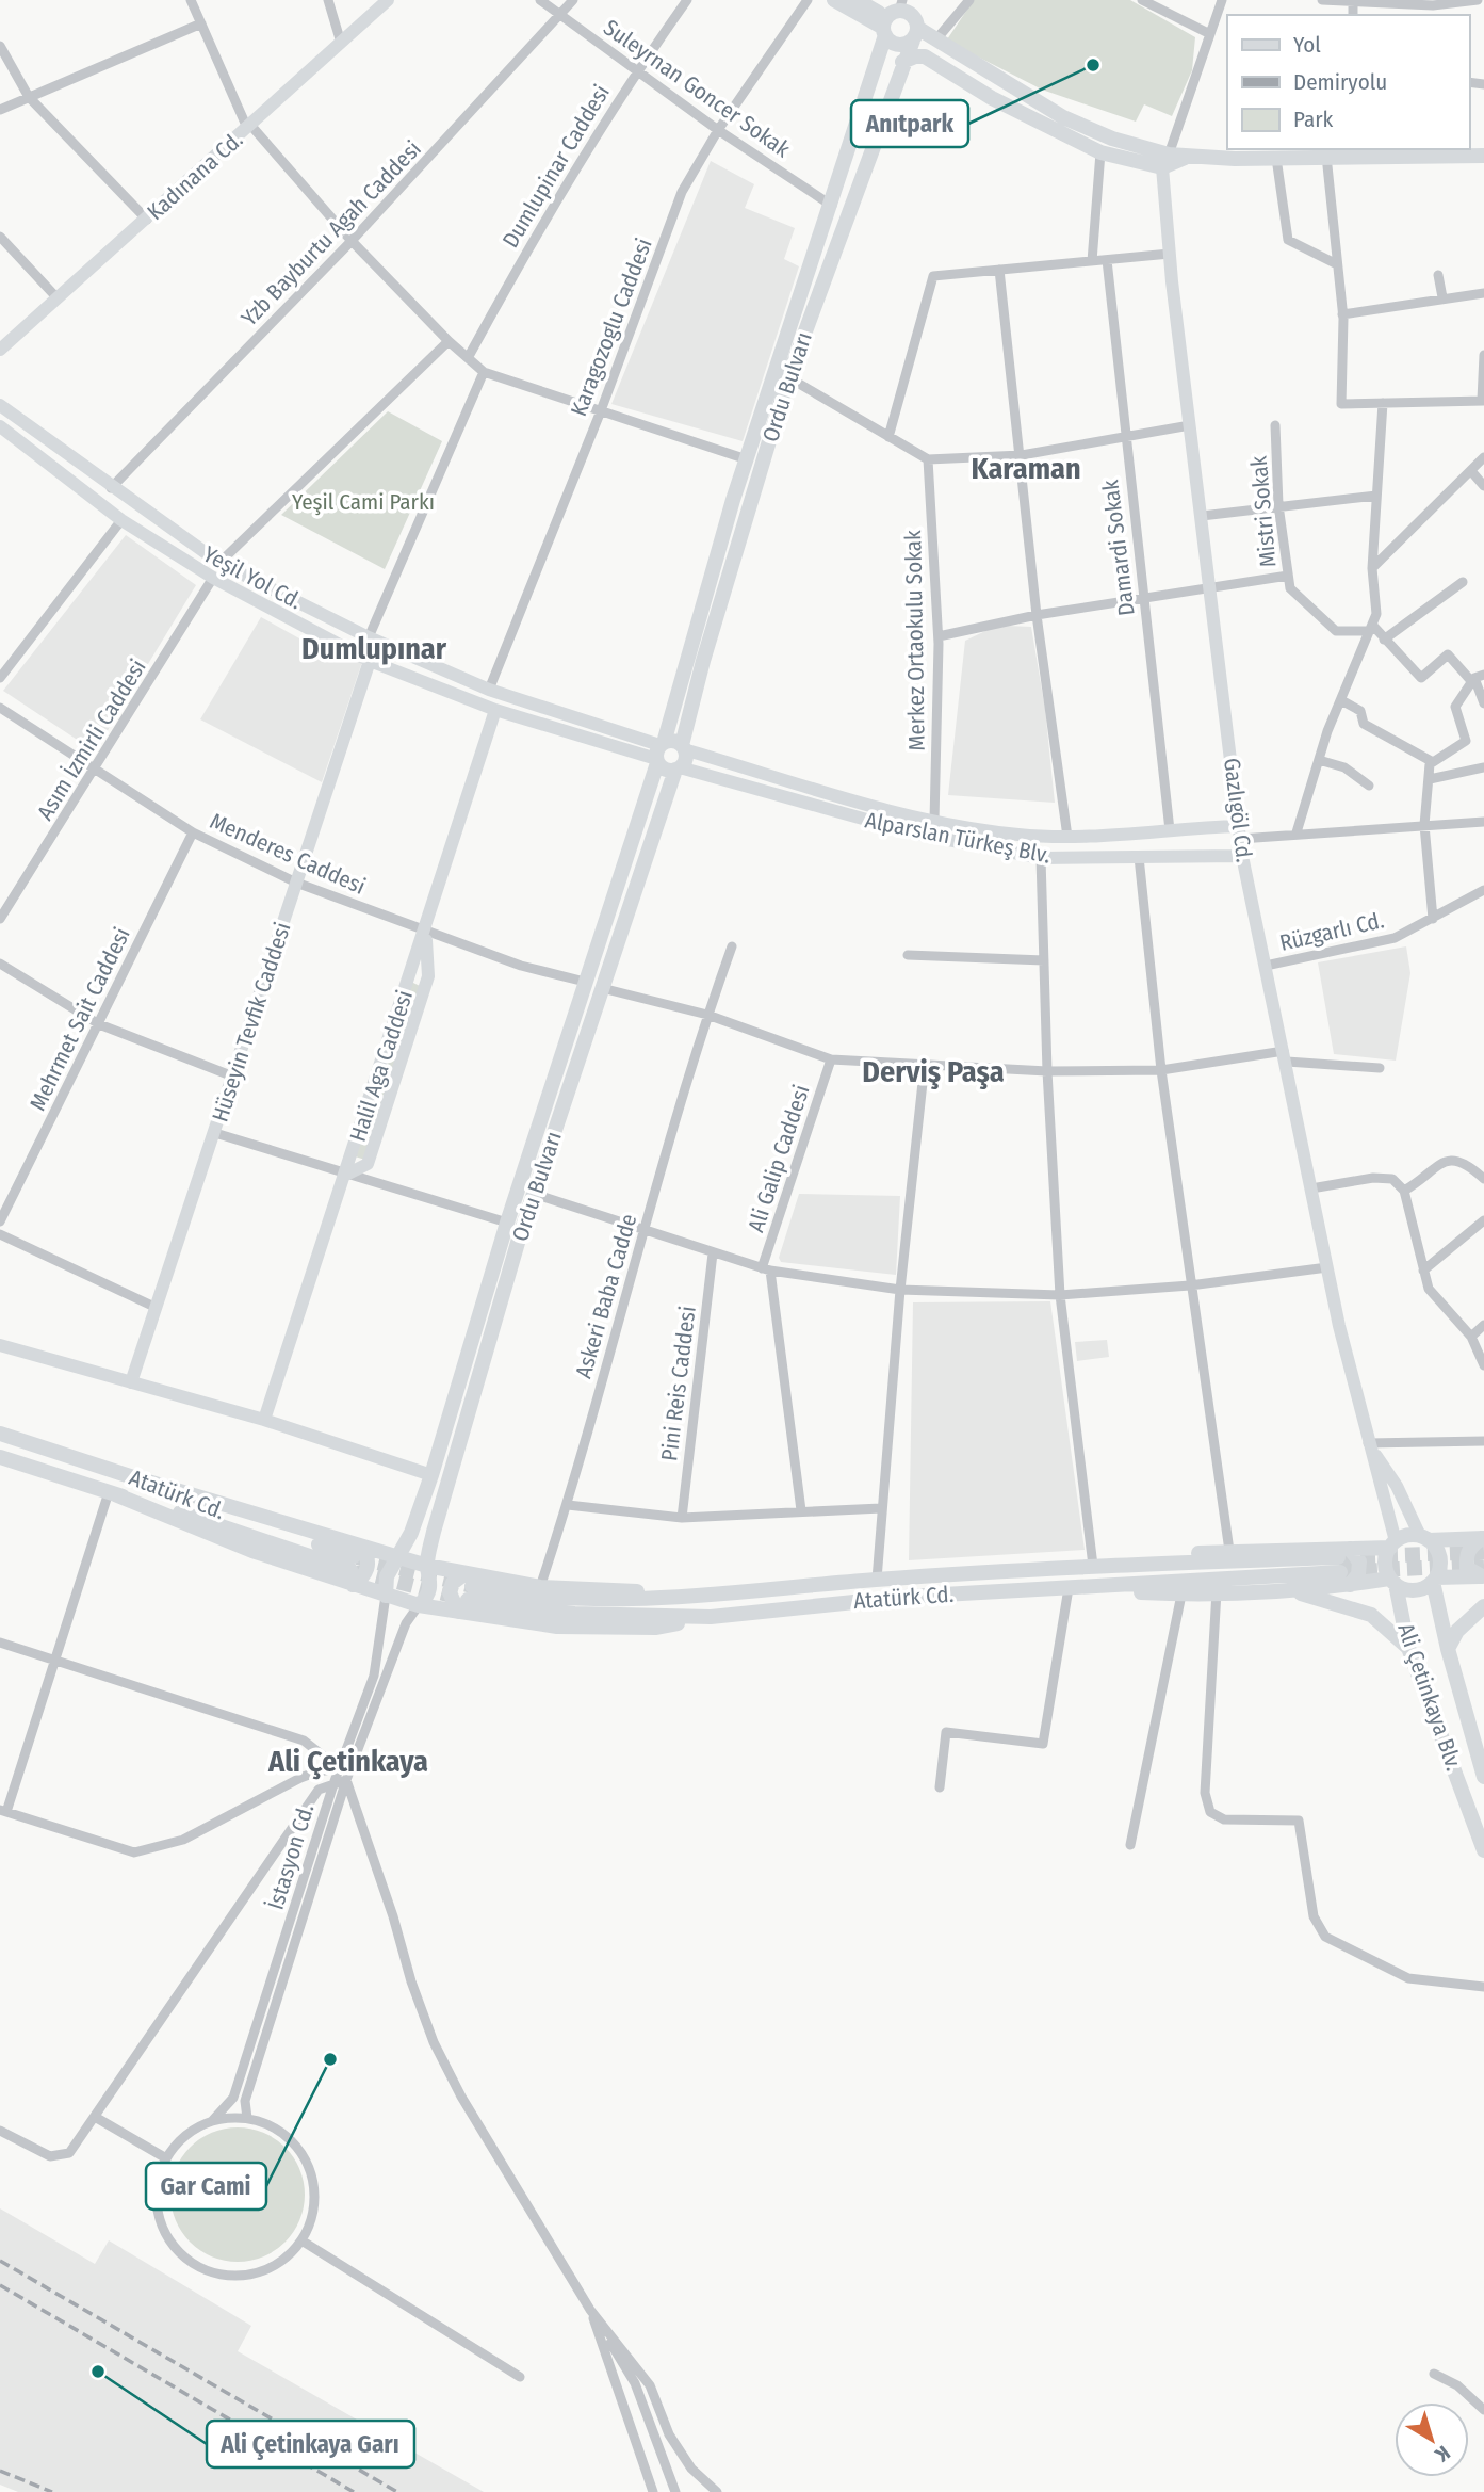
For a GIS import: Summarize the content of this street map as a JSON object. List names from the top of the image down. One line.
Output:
{"streets":{"main road":["Ordu Bulvarı","Atatürk Cd.","Ali Çetinkaya Blv."],"street":["Suleyrnan Goncer Sokak","Dumlupinar Caddesi","Kadınana Cd.","Yzb Bayburtu Agah Caddesi","Karagozoglu Caddesi","Mistri Sokak","Damardi Sokak","Yeşil Yol Cd.","Merkez Ortaokulu Sokak","Asım İzmirli Caddesi","Gazlıgöl Cd.","Alparslan Türkeş Blv.","Menderes Caddesi","Rüzgarlı Cd.","Mehrmet Sait Caddesi","Hüseyin Tevfik Caddesi","Halil Aga Caddesi","Ali Galip Caddesi","Askeri Baba Cadde","Pini Reis Caddesi","İstasyon Cd."]},"crossings":[["Suleyrnan Goncer Sokak","Dumlupinar Caddesi"],["Suleyrnan Goncer Sokak","Yzb Bayburtu Agah Caddesi"],["Suleyrnan Goncer Sokak","Karagozoglu Caddesi"],["Suleyrnan Goncer Sokak","Ordu Bulvarı"],["Yzb Bayburtu Agah Caddesi","Yeşil Yol Cd."],["Karagozoglu Caddesi","Yeşil Yol Cd."],["Ordu Bulvarı","Yeşil Yol Cd."],["Ordu Bulvarı","Alparslan Türkeş Blv."],["Ordu Bulvarı","Menderes Caddesi"],["Ordu Bulvarı","İstasyon Cd."],["Damardi Sokak","Alparslan Türkeş Blv."],["Yeşil Yol Cd.","Asım İzmirli Caddesi"],["Yeşil Yol Cd.","Alparslan Türkeş Blv."],["Yeşil Yol Cd.","Hüseyin Tevfik Caddesi"],["Yeşil Yol Cd.","Halil Aga Caddesi"],["Merkez Ortaokulu Sokak","Alparslan Türkeş Blv."],["Asım İzmirli Caddesi","Menderes Caddesi"],["Gazlıgöl Cd.","Alparslan Türkeş Blv."],["Gazlıgöl Cd.","Rüzgarlı Cd."],["Gazlıgöl Cd.","Ali Çetinkaya Blv."],["Menderes Caddesi","Mehrmet Sait Caddesi"],["Menderes Caddesi","Hüseyin Tevfik Caddesi"],["Menderes Caddesi","Halil Aga Caddesi"]],"districts":["Karaman","Dumlupınar","Derviş Paşa","Ali Çetinkaya"],"parks":["Yeşil Cami Parkı"],"places":["Anıtpark","Gar Cami","Ali Çetinkaya Garı"],"legend":["Yol","Demiryolu","Park"],"north":"bottom right"}
